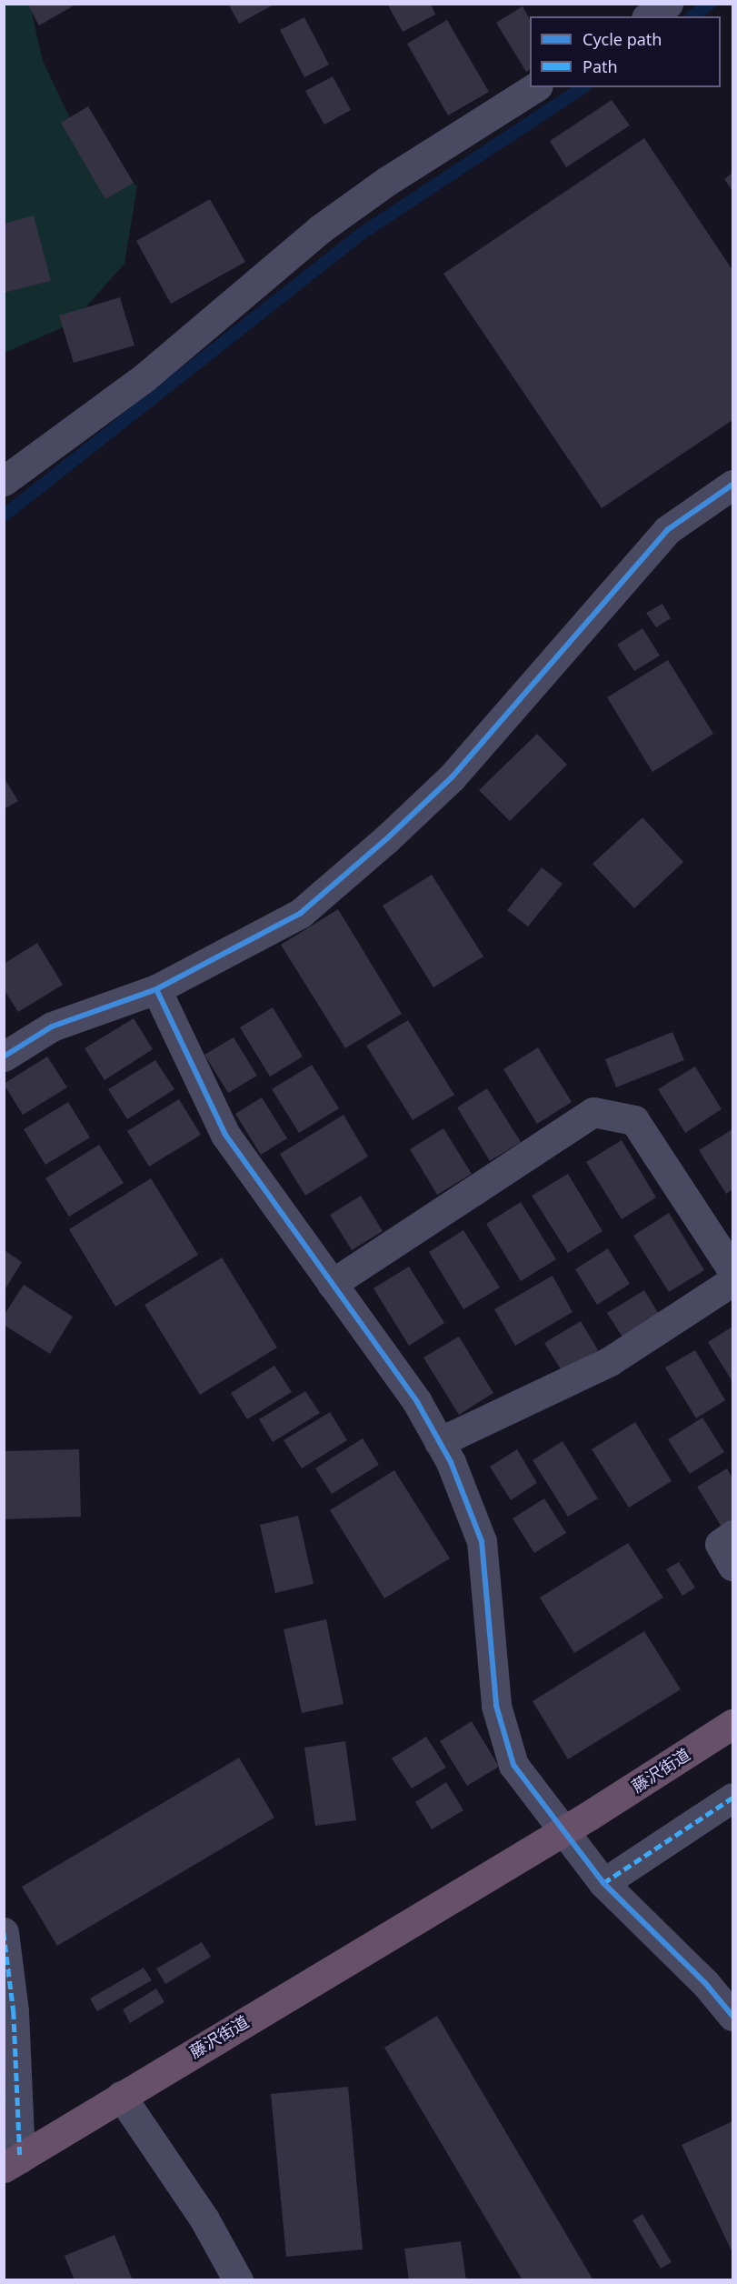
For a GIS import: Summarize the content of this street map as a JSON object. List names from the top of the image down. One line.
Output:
{"streets":{"highway":["藤沢街道"]},"legend":["Cycle path","Path"]}
